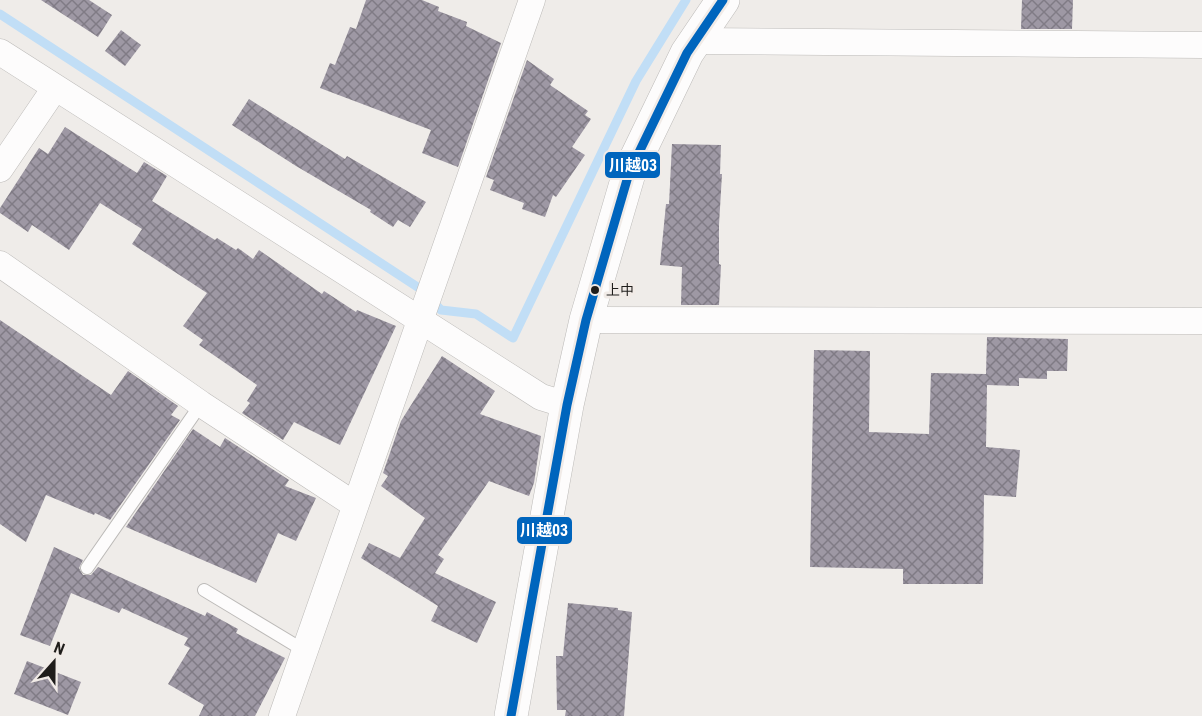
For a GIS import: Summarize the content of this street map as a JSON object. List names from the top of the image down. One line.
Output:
{"places":["上中"],"lines":["transit line 川越03"],"north":"top"}
